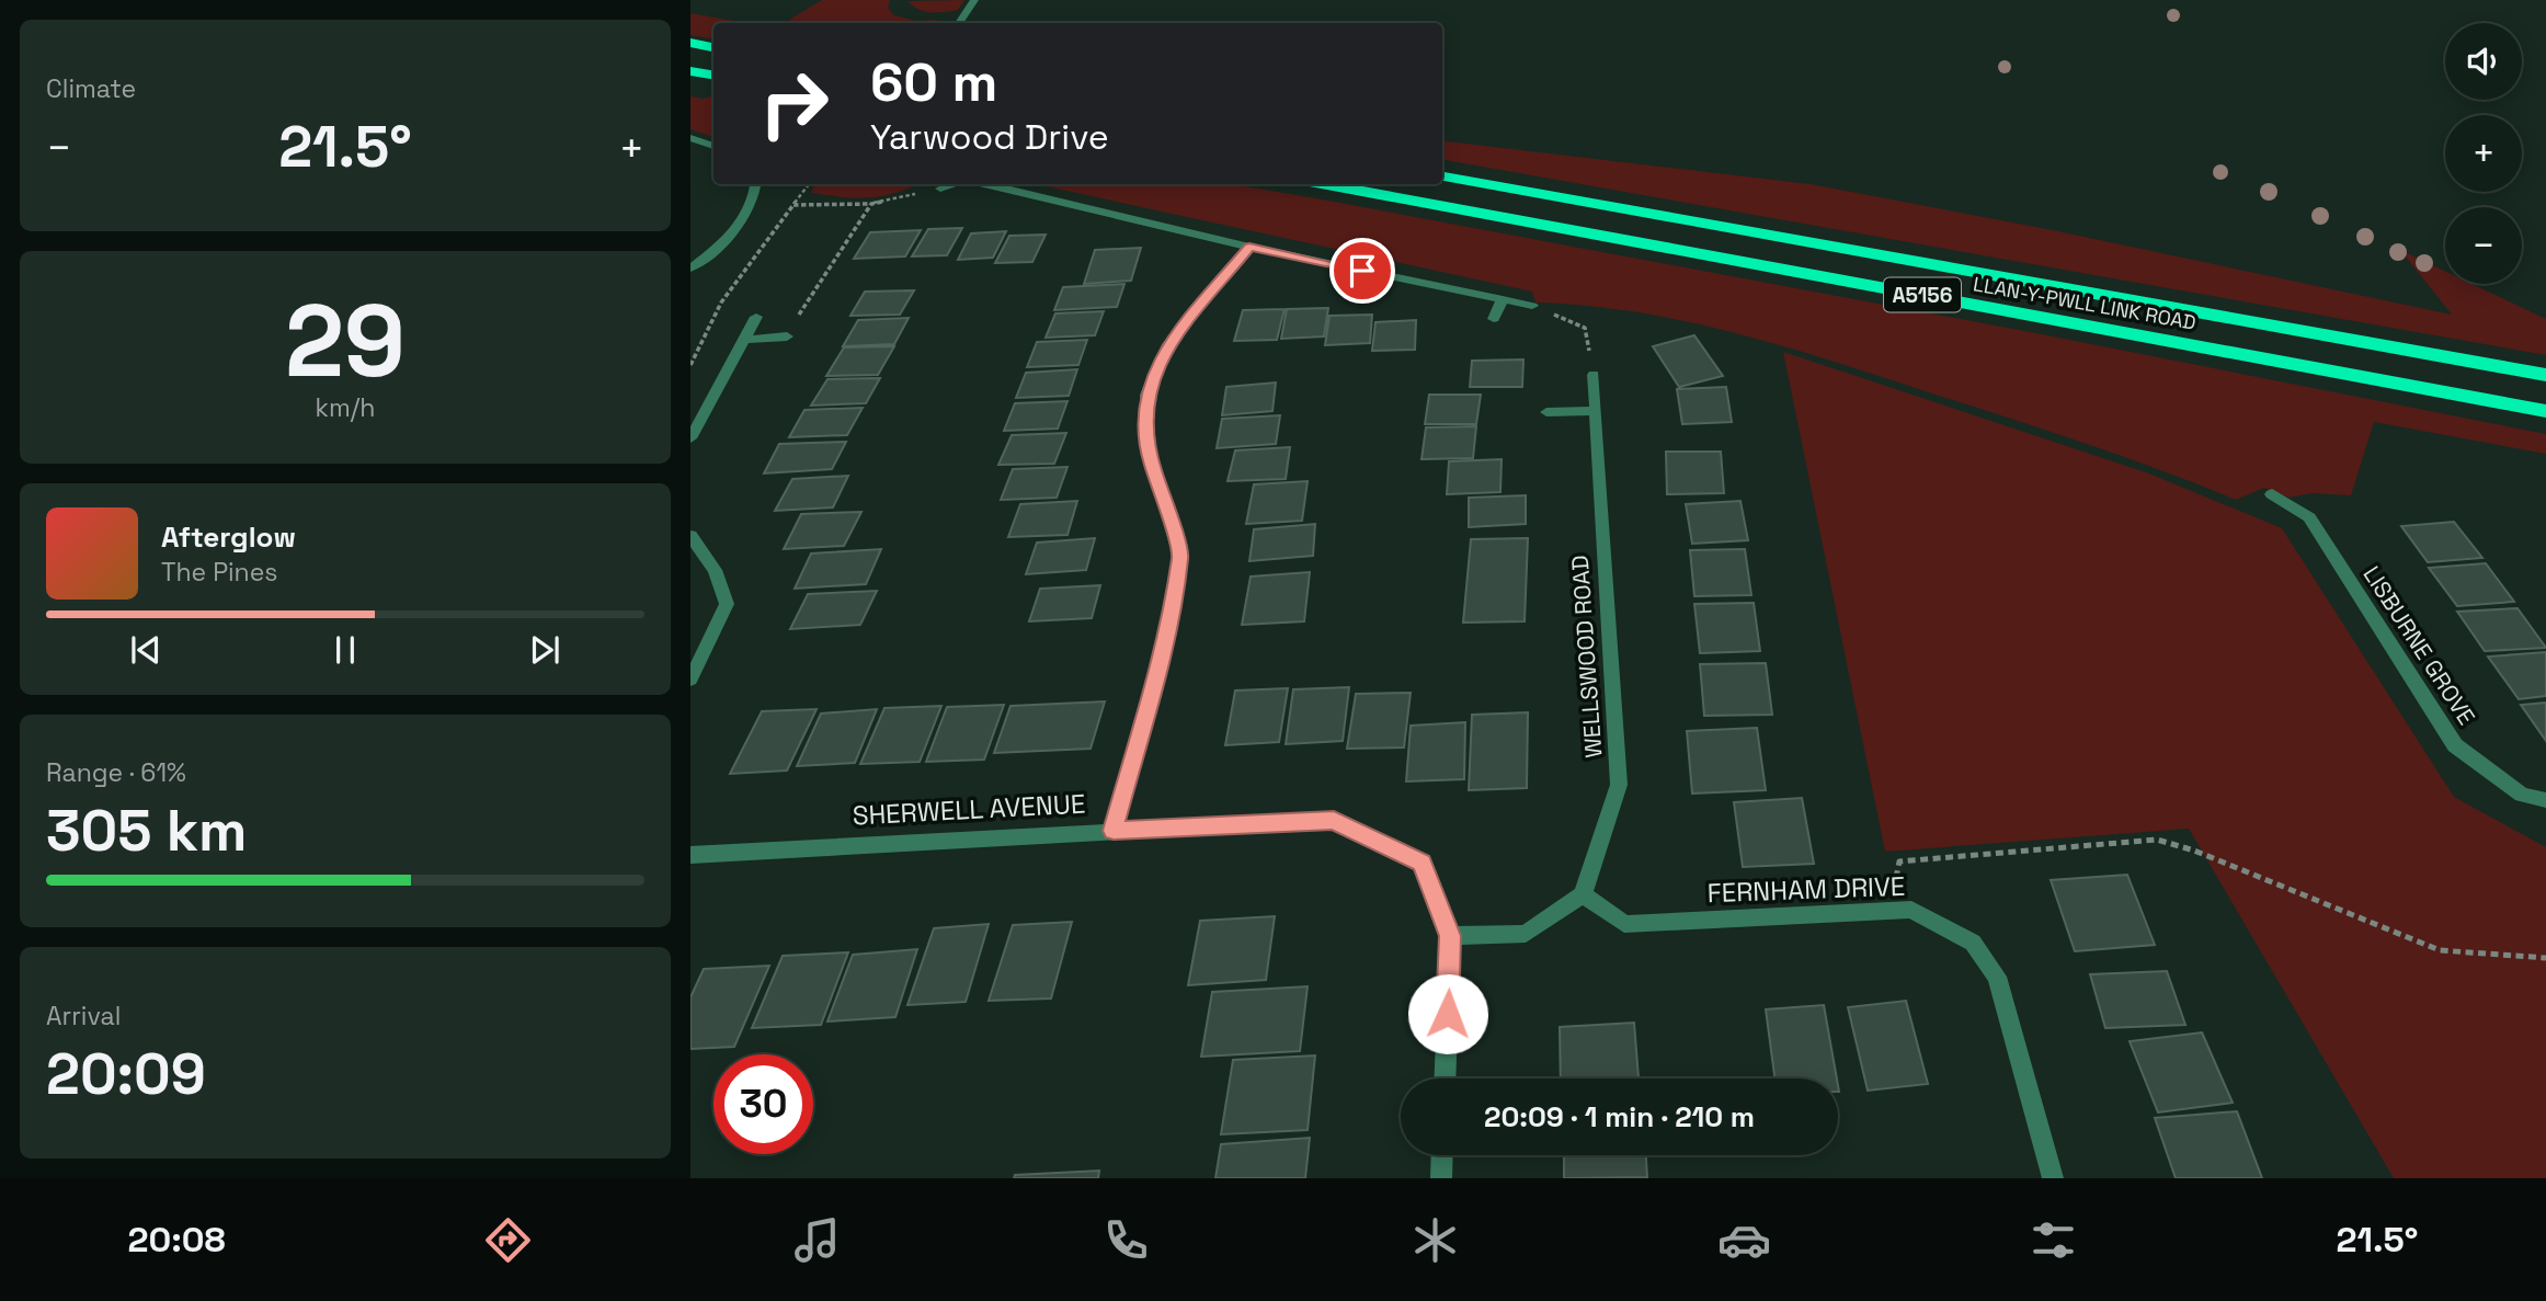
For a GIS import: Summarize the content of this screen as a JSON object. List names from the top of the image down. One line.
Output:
{"streets":{"highway":["A5156","LLAN-Y-PWLL LINK ROAD"],"street":["LISBURNE GROVE","WELLSWOOD ROAD","SHERWELL AVENUE","FERNHAM DRIVE"]},"crossings":[["WELLSWOOD ROAD","FERNHAM DRIVE"]],"page":{"tile":["Climate",["29","km/h"],["Range · 61%","305 km"],["Arrival","20:09"]],"map_buttons":["+","−"],"turn":["60 m","Yarwood Drive"],"heat":["−","21.5°","+"],"song":["Afterglow","The Pines"],"limit":"30","trip":"20:09 · 1 min · 210 m","tabs":["20:08","21.5°"]}}
